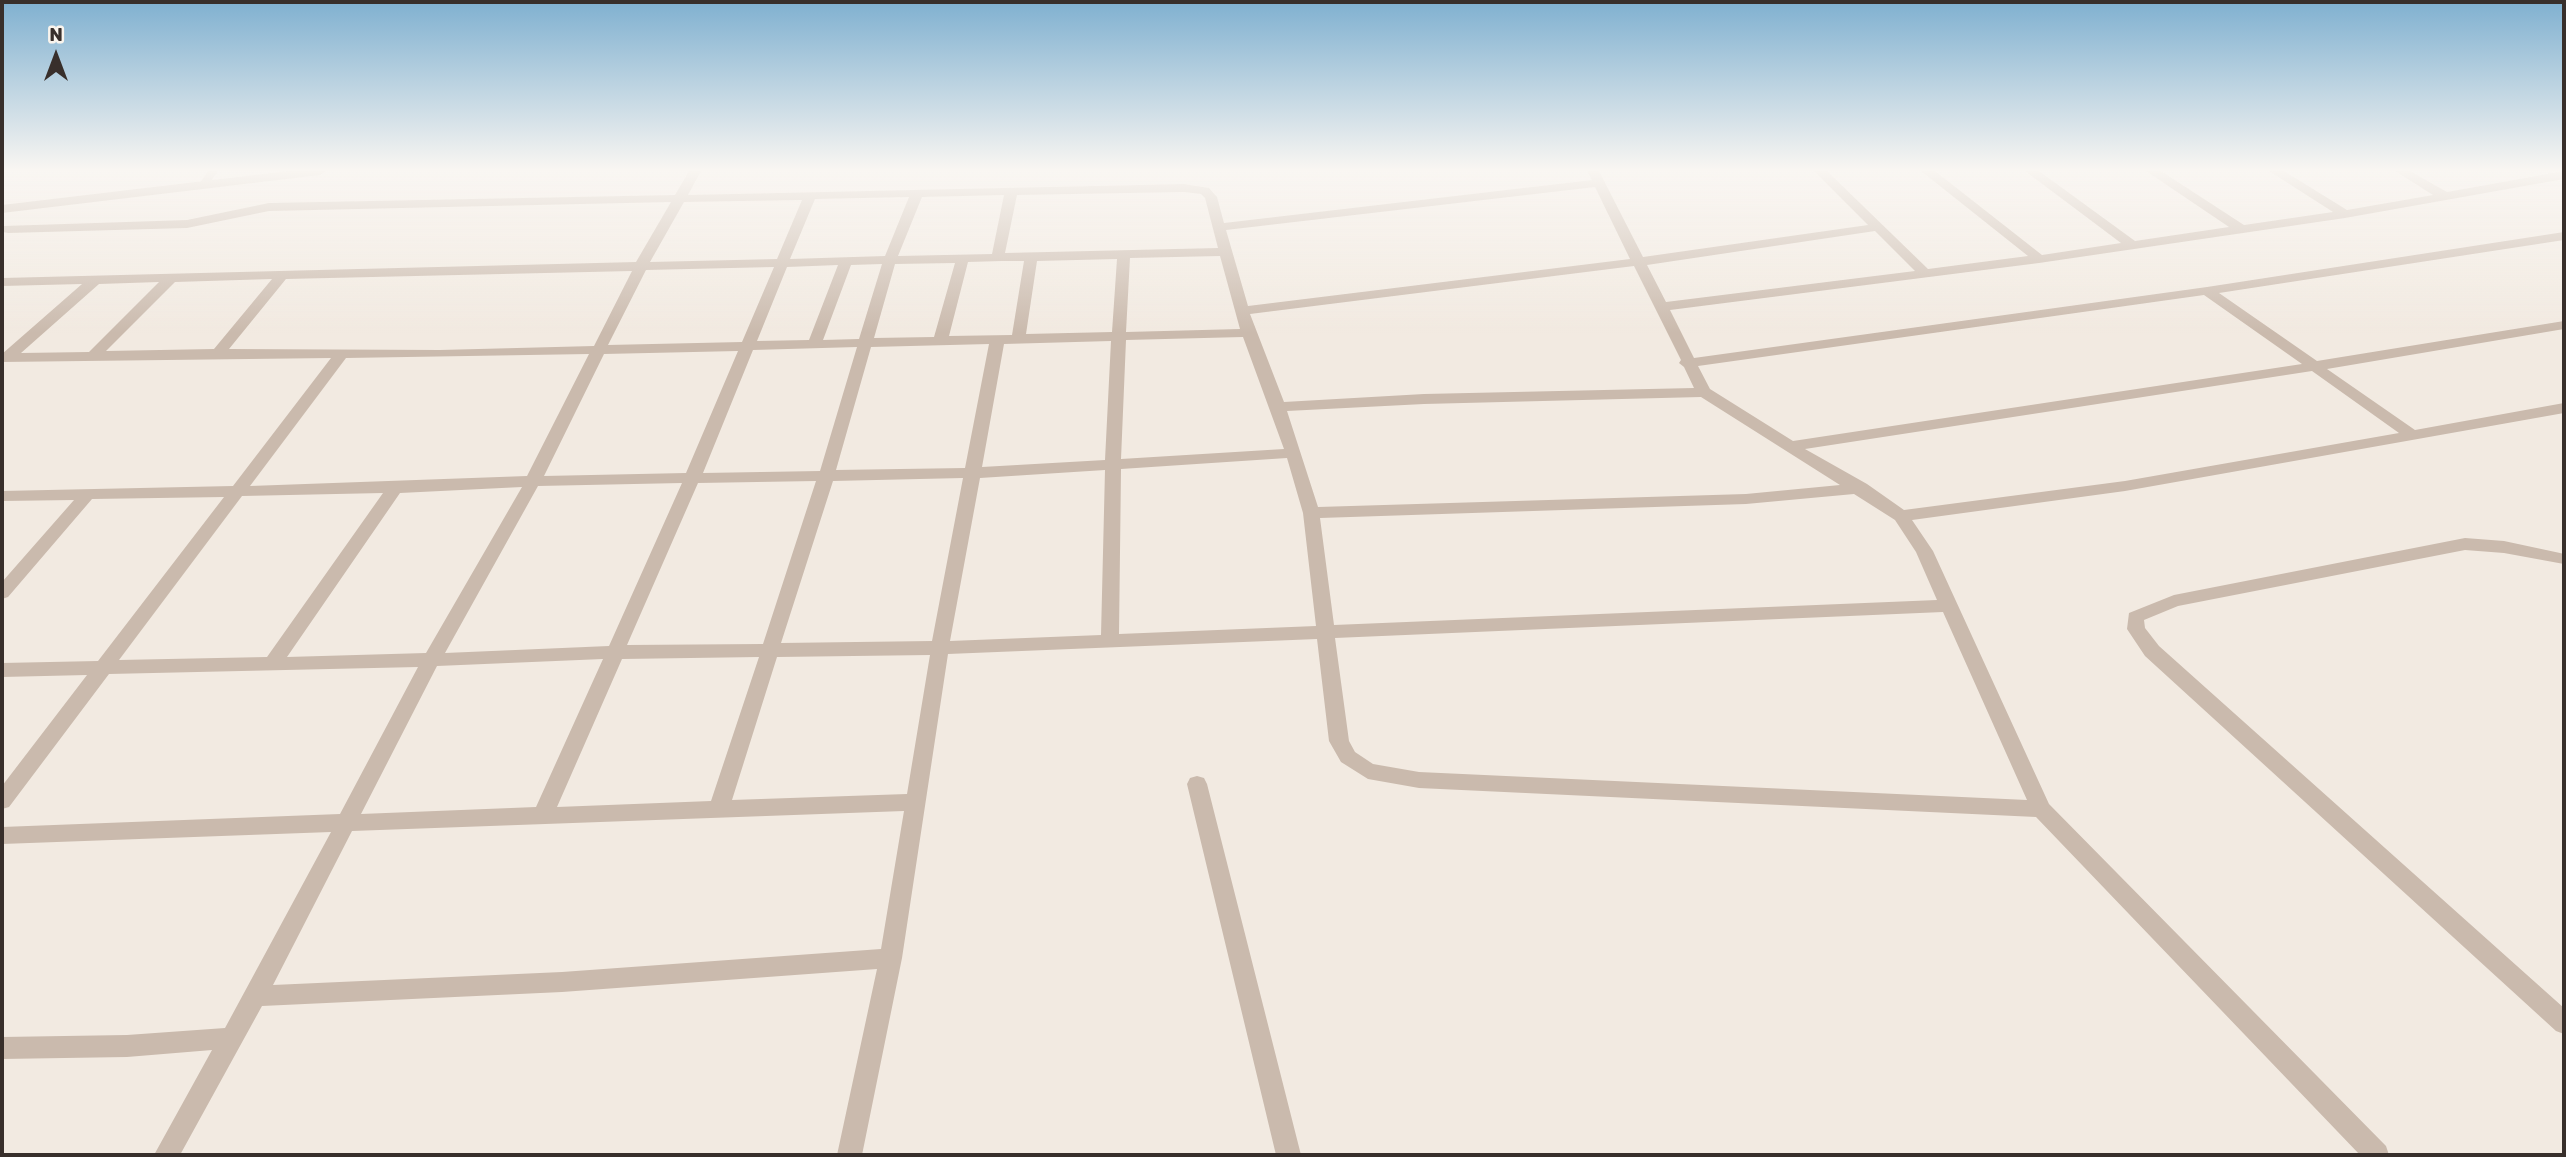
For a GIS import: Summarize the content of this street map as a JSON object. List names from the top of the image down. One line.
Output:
{"north":"top"}
